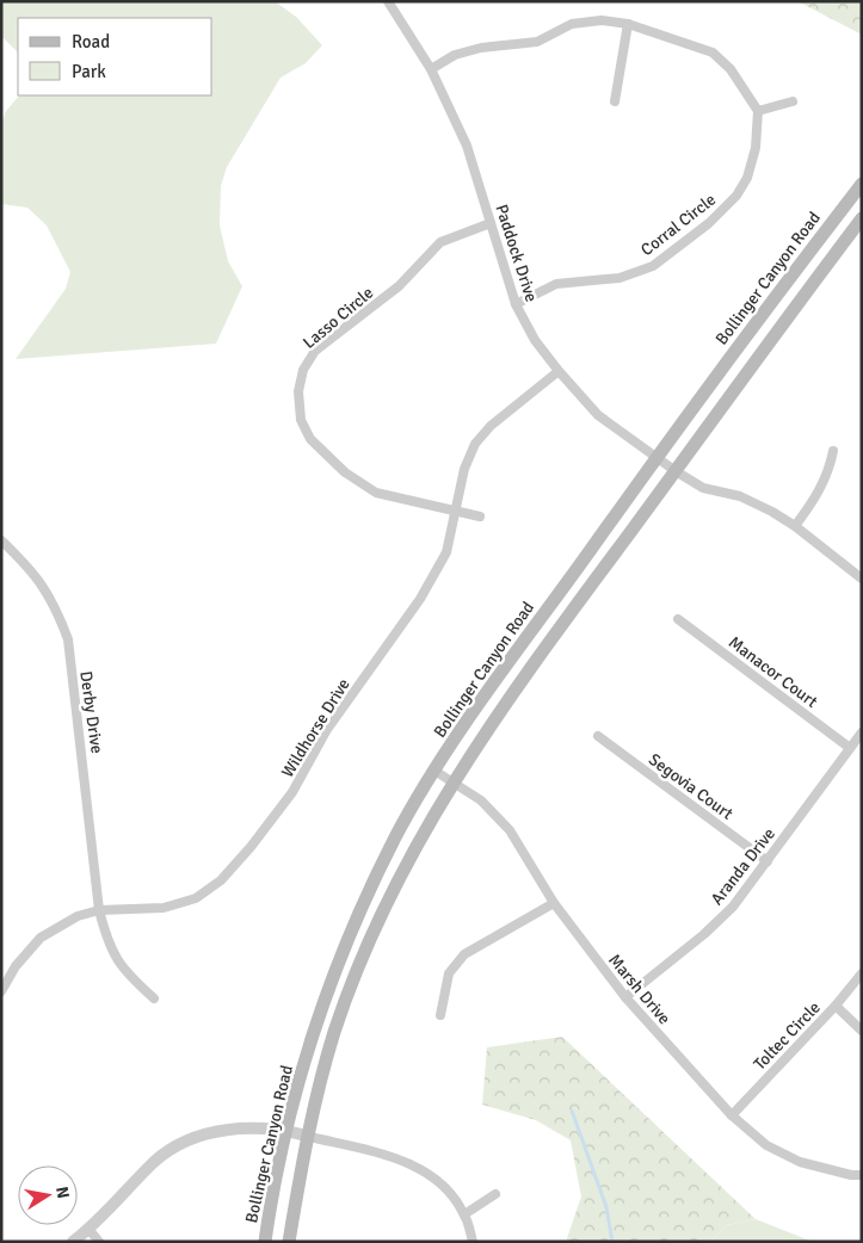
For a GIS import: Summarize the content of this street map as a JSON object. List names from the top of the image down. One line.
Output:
{"streets":{"main road":["Bollinger Canyon Road"],"street":["Corral Circle","Paddock Drive","Lasso Circle","Manacor Court","Derby Drive","Wildhorse Drive","Segovia Court","Aranda Drive","Marsh Drive","Toltec Circle"]},"crossings":[["Corral Circle","Paddock Drive"],["Paddock Drive","Bollinger Canyon Road"],["Paddock Drive","Lasso Circle"],["Paddock Drive","Wildhorse Drive"],["Bollinger Canyon Road","Marsh Drive"],["Lasso Circle","Wildhorse Drive"],["Manacor Court","Aranda Drive"],["Derby Drive","Wildhorse Drive"],["Segovia Court","Aranda Drive"],["Aranda Drive","Marsh Drive"],["Marsh Drive","Toltec Circle"]],"legend":["Road","Park"],"north":"right"}
